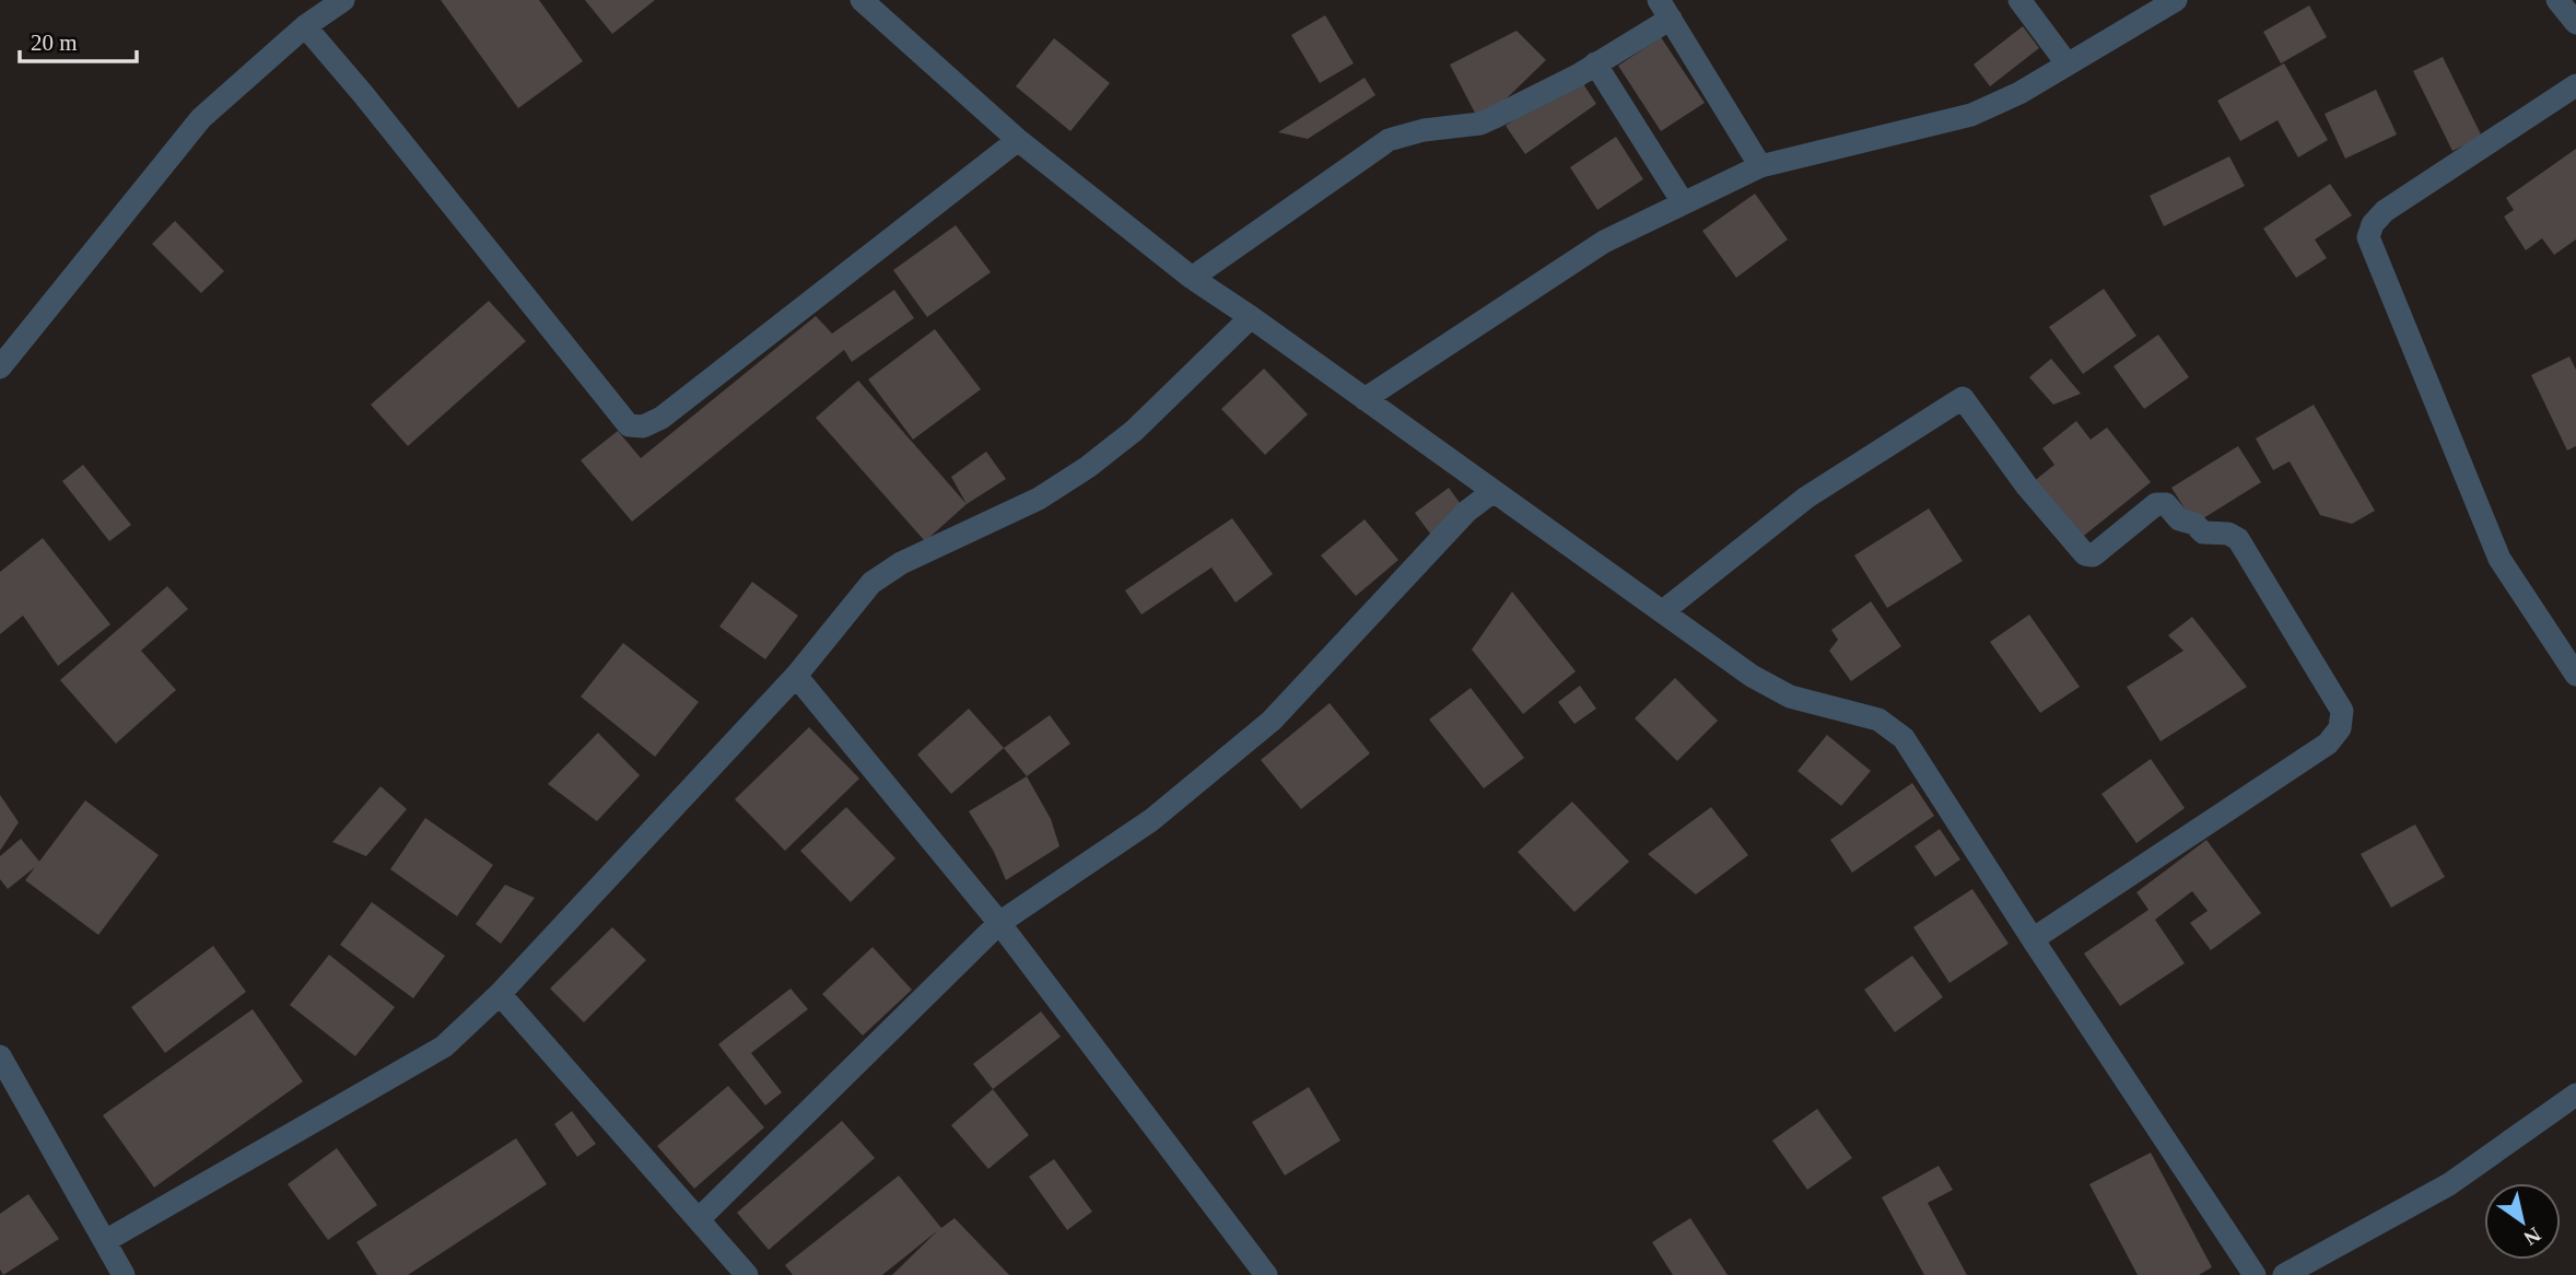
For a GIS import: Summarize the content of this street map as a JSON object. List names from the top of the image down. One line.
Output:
{"scale_bar":"20 m","north":"bottom right"}
